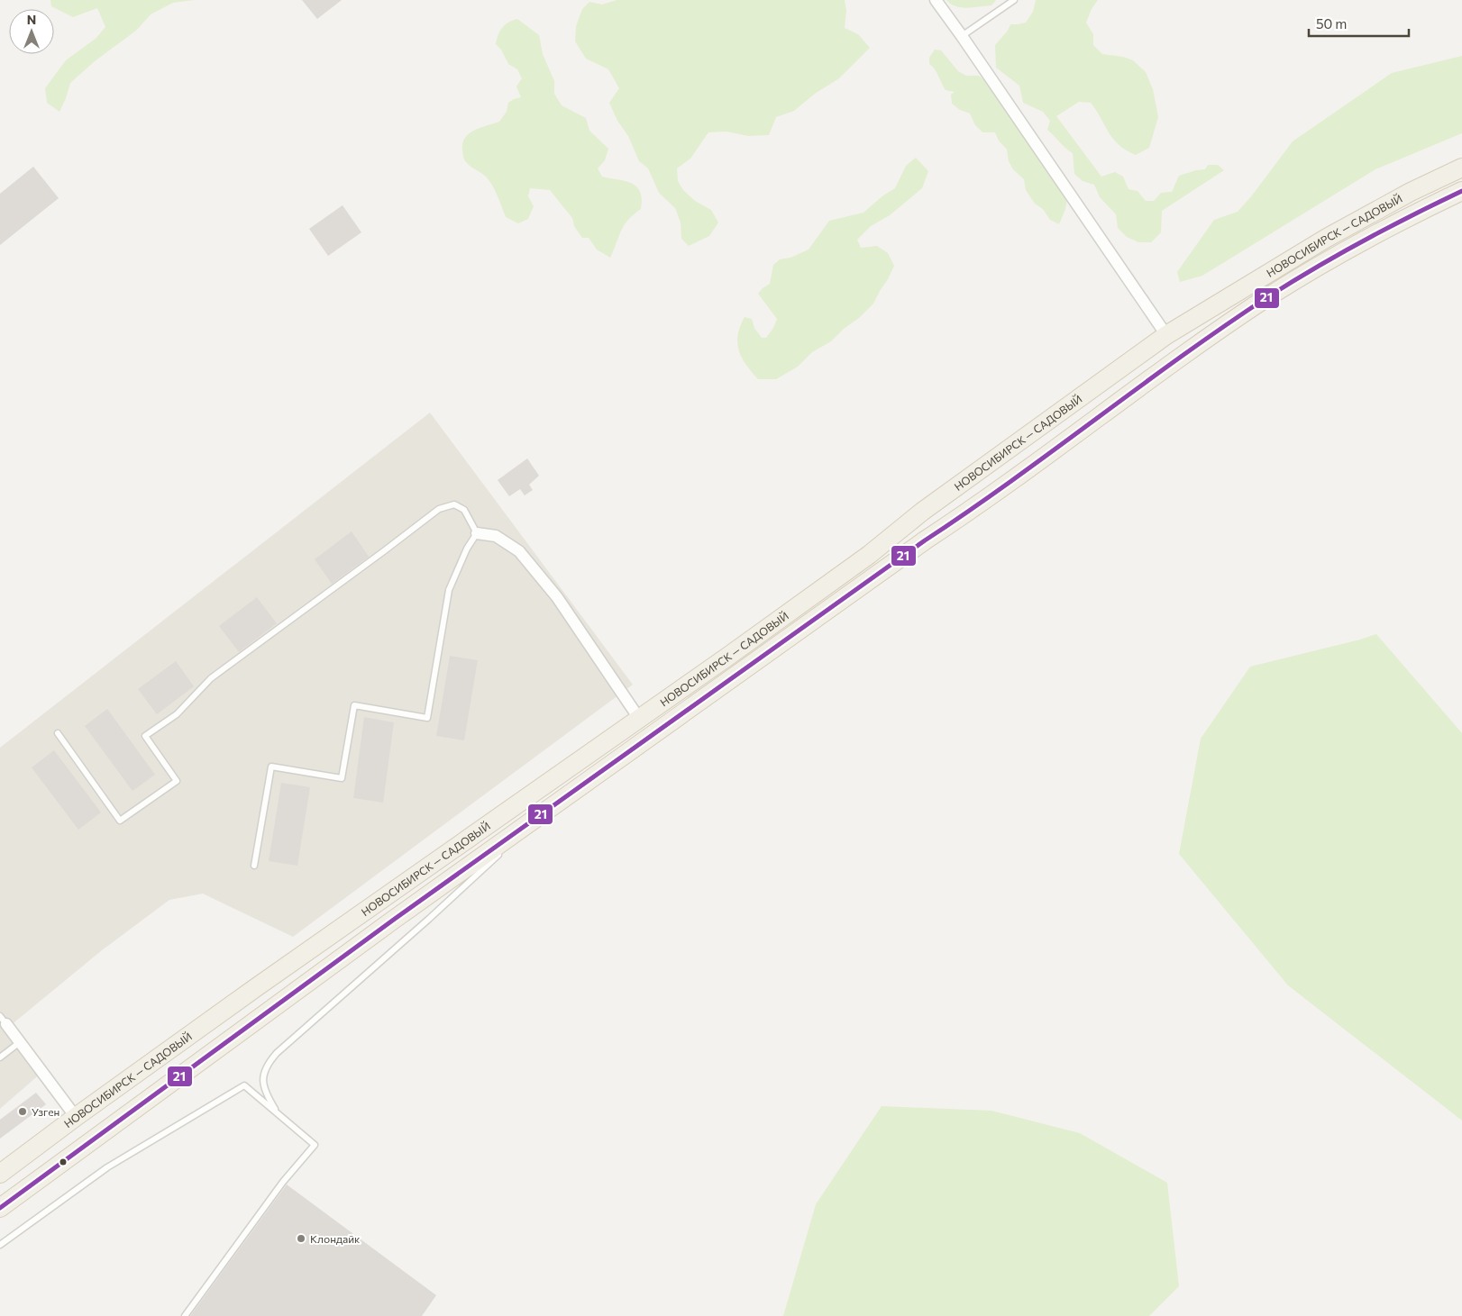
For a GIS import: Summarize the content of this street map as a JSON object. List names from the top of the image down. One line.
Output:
{"streets":{"main road":["НОВОСИБИРСК — САДОВЫЙ"]},"places":["Узген","Клондайк"],"lines":["transit line 21"],"scale_bar":"50 m","north":"top"}
